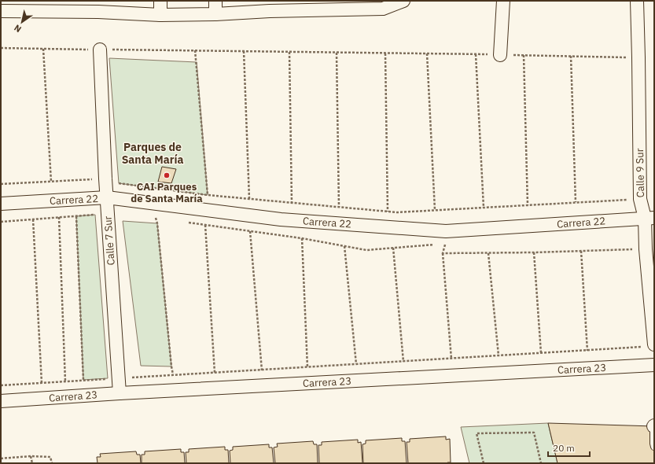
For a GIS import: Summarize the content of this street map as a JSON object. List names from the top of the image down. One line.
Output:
{"streets":{"street":["Calle 9 Sur","Carrera 22","Calle 7 Sur","Carrera 23"]},"crossings":[["Calle 9 Sur","Carrera 22"],["Carrera 22","Calle 7 Sur"],["Calle 7 Sur","Carrera 23"]],"districts":["Parques de Santa María"],"places":["CAI Parques de Santa María"],"scale_bar":"20 m","north":"bottom left"}
